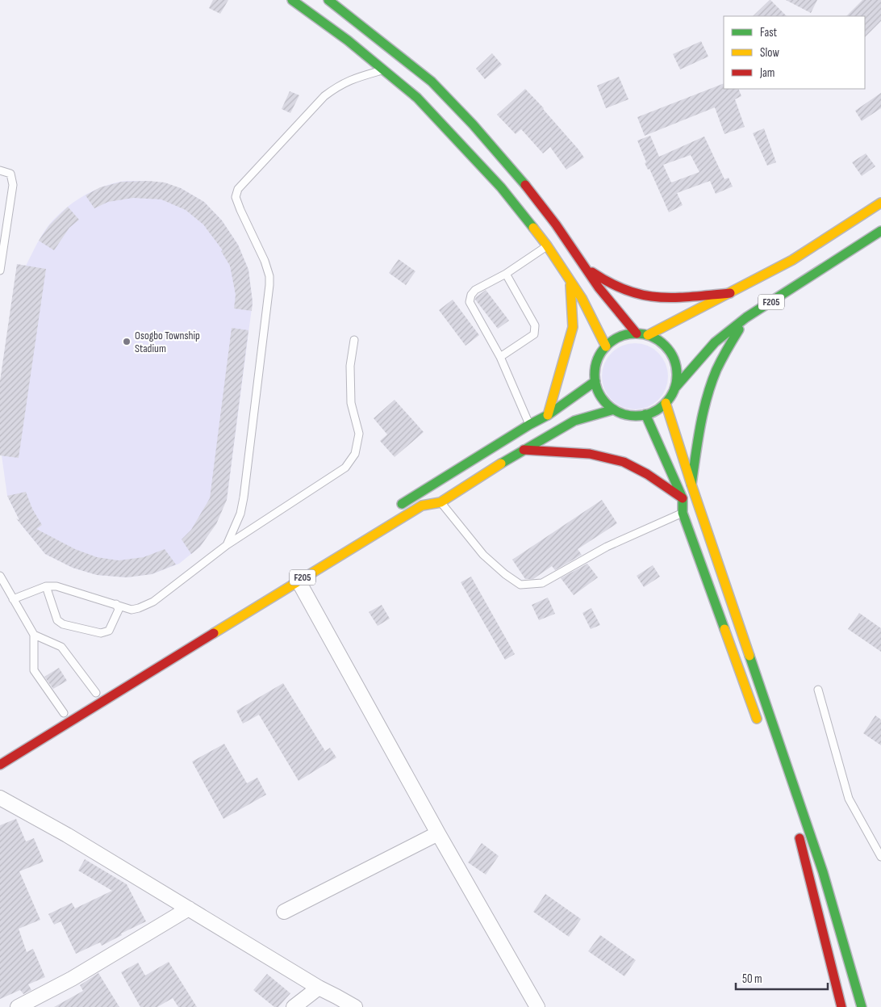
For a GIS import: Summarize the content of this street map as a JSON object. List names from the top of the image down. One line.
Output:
{"streets":{"main road":["F205"]},"places":["Osogbo Township Stadium"],"legend":["Fast","Slow","Jam"],"scale_bar":"50 m"}
